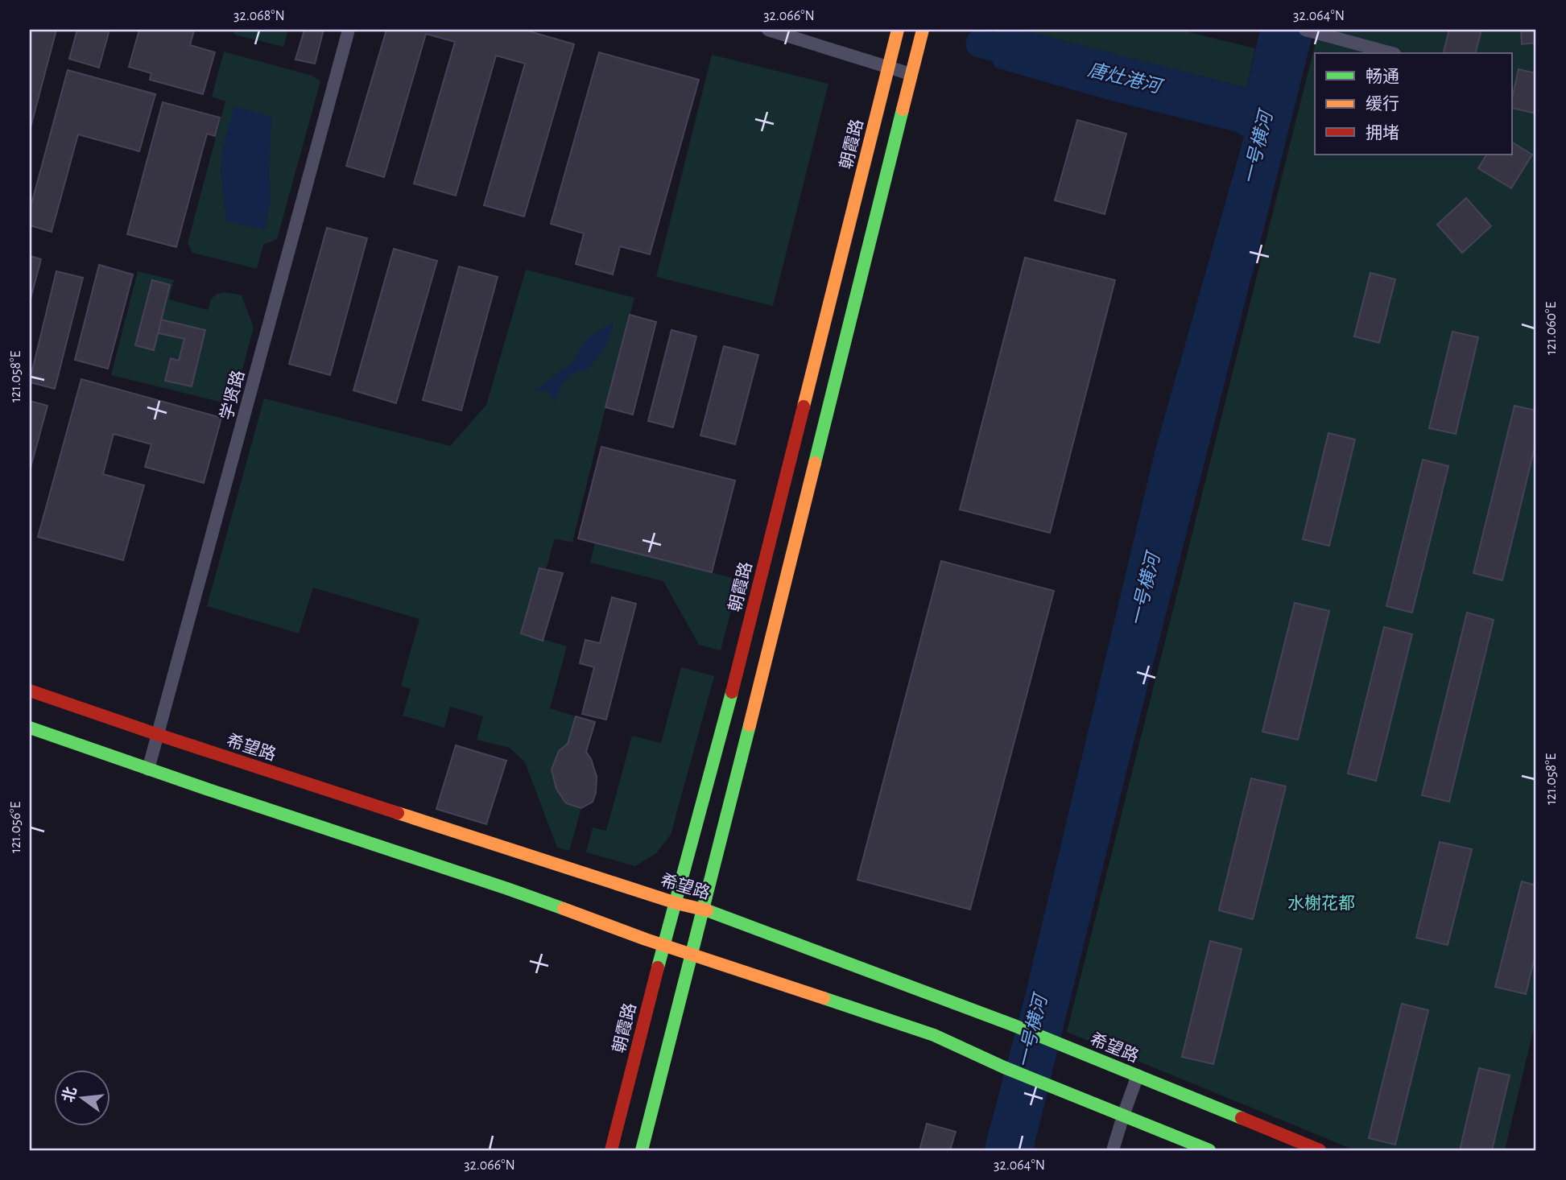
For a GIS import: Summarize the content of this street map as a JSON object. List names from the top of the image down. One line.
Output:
{"streets":{"main road":["朝霞路","希望路"],"street":["学贤路"]},"crossings":[["朝霞路","希望路"],["学贤路","希望路"]],"water":["唐灶港河","一号横河"],"parks":["水榭花都"],"legend":["畅通","缓行","拥堵"],"north":"left","coordinates":["32.068°N","32.066°N","32.064°N","121.060°E","121.058°E","121.056°E"]}
